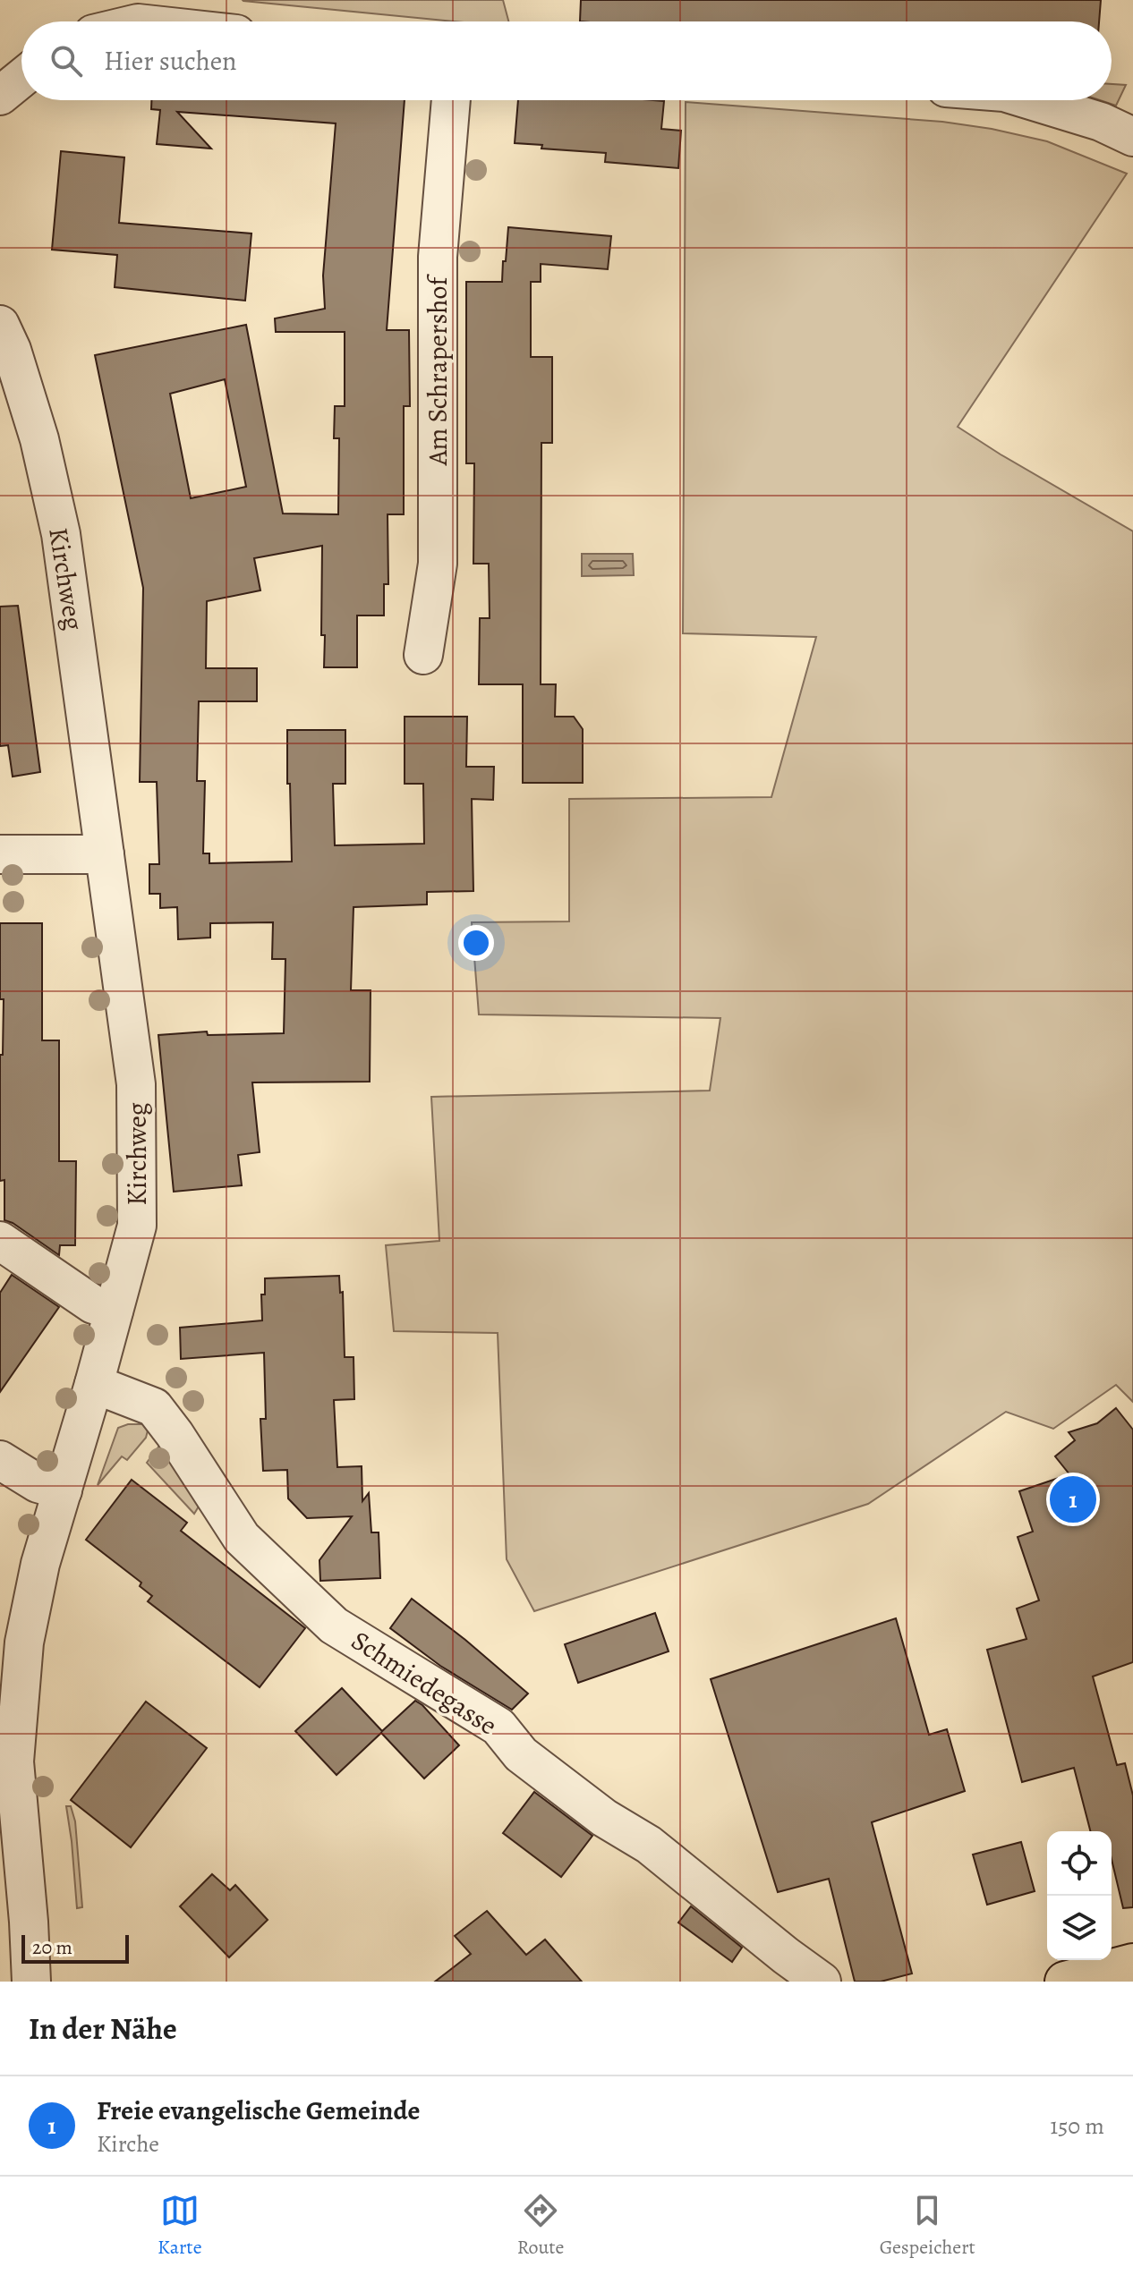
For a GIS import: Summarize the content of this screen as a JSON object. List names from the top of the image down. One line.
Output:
{"streets":{"street":["Am Schrapershof","Kirchweg","Schmiedegasse"]},"crossings":[["Kirchweg","Schmiedegasse"]],"scale_bar":"20 m","page":{"search":"Hier suchen","pins":"1","scale":"20 m","heading":"In der Nähe","list":[{"mark":"1","name":"Freie evangelische Gemeinde","note":"Kirche","value":"150 m"}],"nav":["Karte","Route","Gespeichert"]}}
